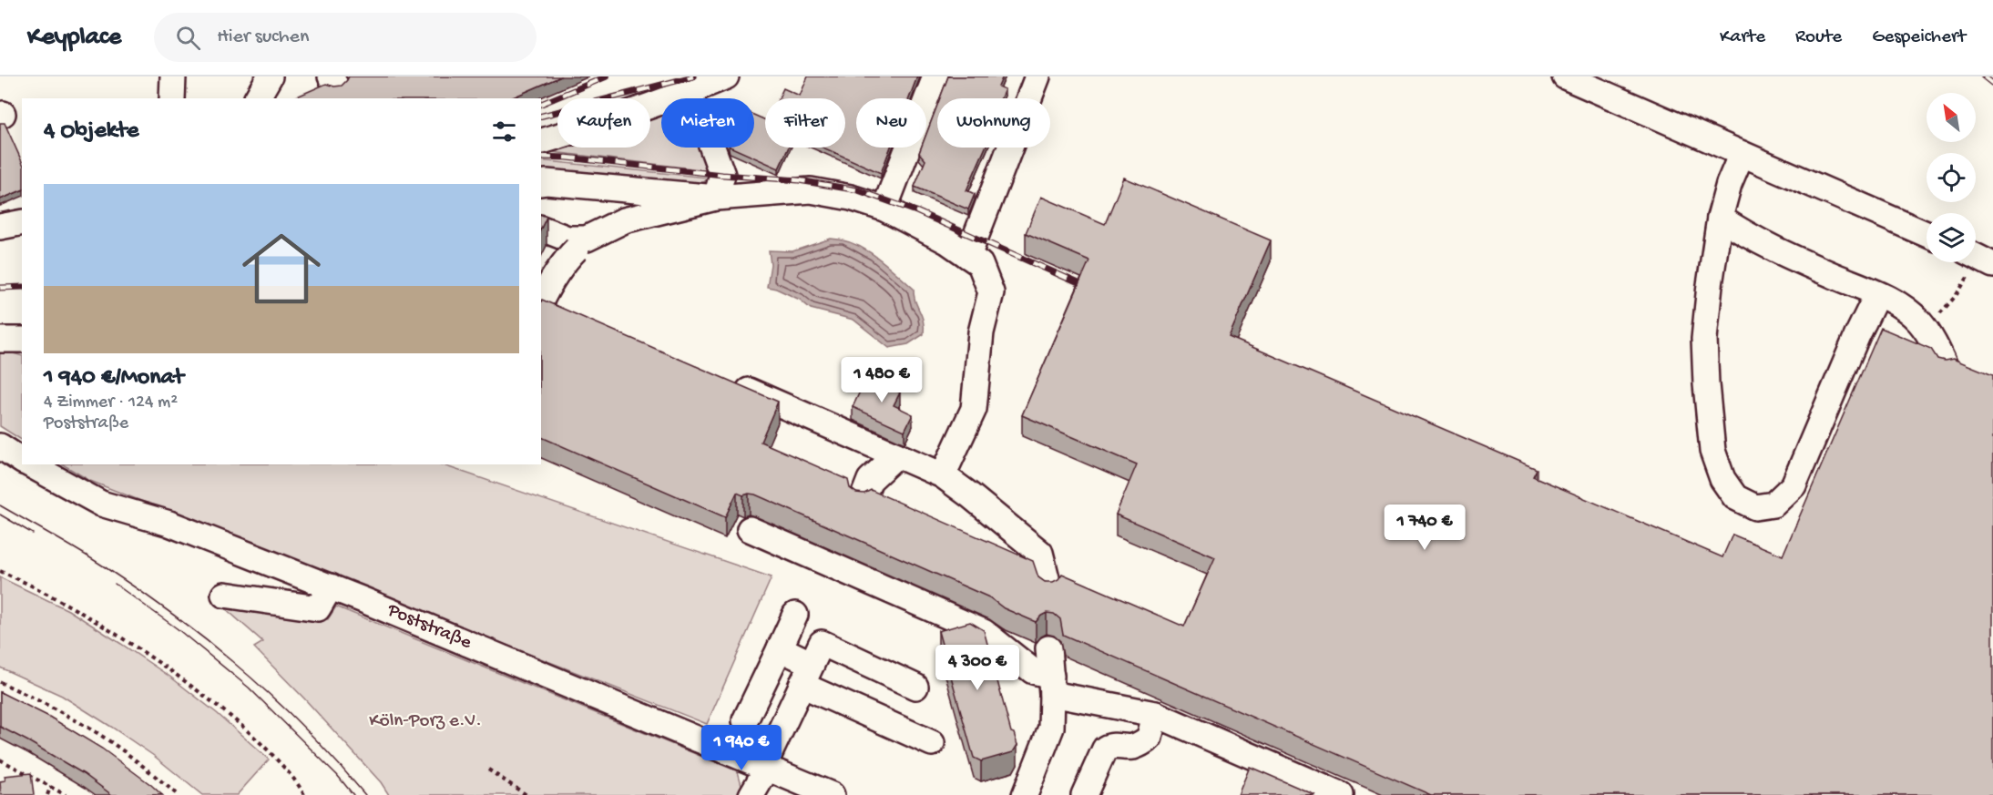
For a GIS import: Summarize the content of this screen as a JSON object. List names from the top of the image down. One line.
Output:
{"streets":{"street":["Poststraße"]},"parks":["Köln-Porz e.V."],"north":"top left","page":{"header":"Keyplace","search":"Hier suchen","nav":["Karte","Route","Gespeichert"],"chip":["Kaufen","Mieten","Filter","Neu","Wohnung"],"heading":"4 Objekte","list":[{"name":"1 940 €/Monat","note":"4 Zimmer · 124 m² · Poststraße"}],"price":["1 480 €","1 740 €","4 300 €","1 940 €"]}}
